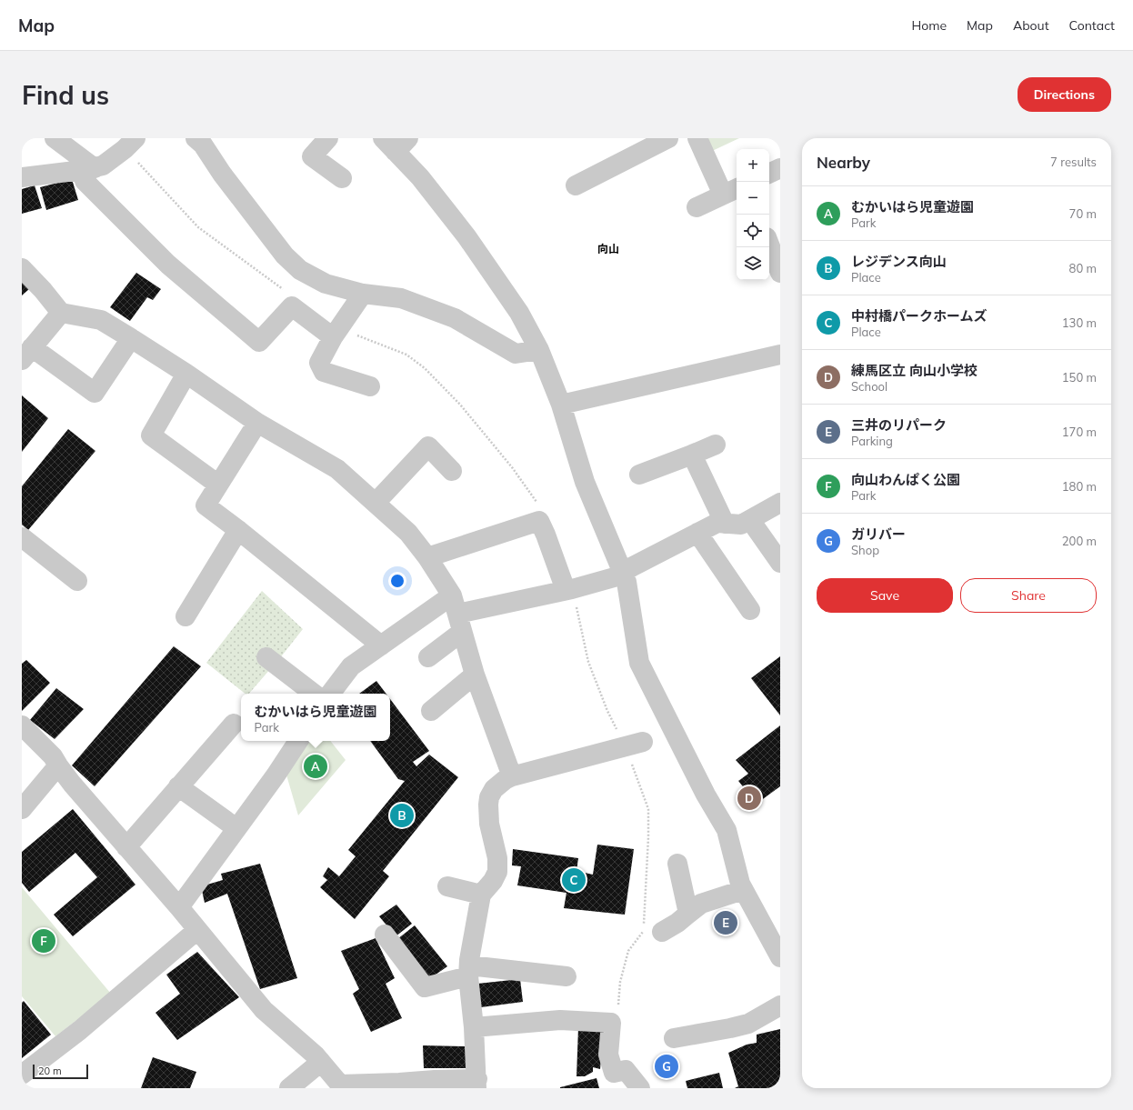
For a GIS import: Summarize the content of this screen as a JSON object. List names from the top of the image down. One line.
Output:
{"districts":["向山"],"scale_bar":"20 m","page":{"header":"Map","nav":["Home","Map","About","Contact"],"buttons":["Directions",["Save","Share"]],"title":"Find us","heading":["Nearby","7 results"],"map_buttons":["+","−"],"list":[{"mark":"A","name":"むかいはら児童遊園","note":"Park","value":"70 m"},{"mark":"B","name":"レジデンス向山","note":"Place","value":"80 m"},{"mark":"C","name":"中村橋パークホームズ","note":"Place","value":"130 m"},{"mark":"D","name":"練馬区立 向山小学校","note":"School","value":"150 m"},{"mark":"E","name":"三井のリパーク","note":"Parking","value":"170 m"},{"mark":"F","name":"向山わんぱく公園","note":"Park","value":"180 m"},{"mark":"G","name":"ガリバー","note":"Shop","value":"200 m"}],"popup":["むかいはら児童遊園","Park"],"pins":["A","D","B","C","E","F","G"],"scale":"20 m"}}
